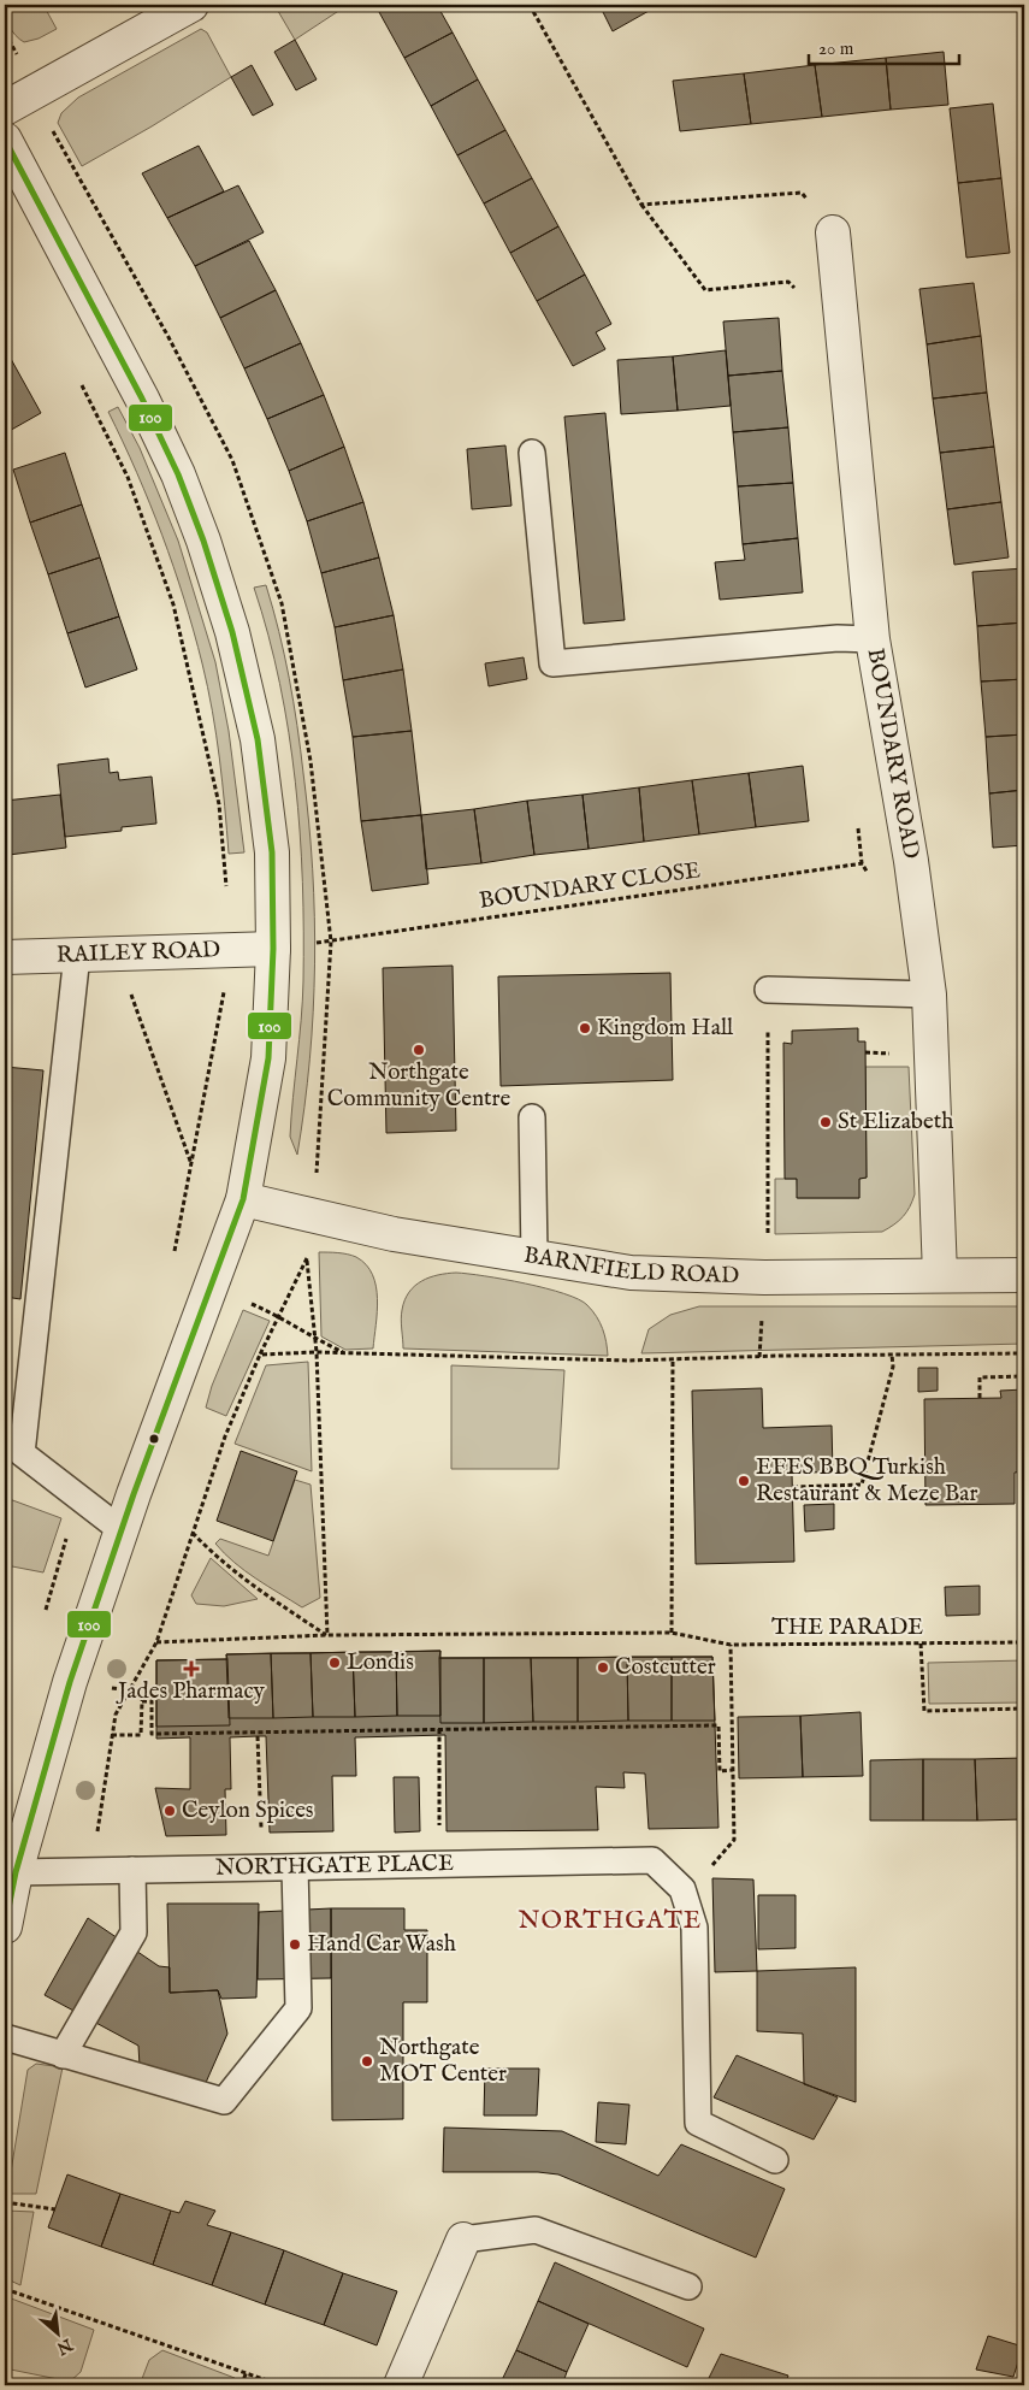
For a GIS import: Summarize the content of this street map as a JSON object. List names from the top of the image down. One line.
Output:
{"streets":{"street":["BOUNDARY ROAD","RAILEY ROAD","BARNFIELD ROAD"],"lane":["NORTHGATE PLACE"],"path":["BOUNDARY CLOSE","THE PARADE"]},"crossings":[["BOUNDARY ROAD","BOUNDARY CLOSE"],["BOUNDARY ROAD","BARNFIELD ROAD"],["BOUNDARY CLOSE","RAILEY ROAD"]],"districts":["NORTHGATE"],"places":{"other":["Kingdom Hall","Northgate Community Centre","St Elizabeth","EFES BBQ Turkish Restaurant & Meze Bar","Londis","Costcutter","Ceylon Spices","Hand Car Wash","Northgate MOT Center"],"health":["Jades Pharmacy"]},"lines":["transit line 100"],"scale_bar":"20 m","north":"bottom right"}
